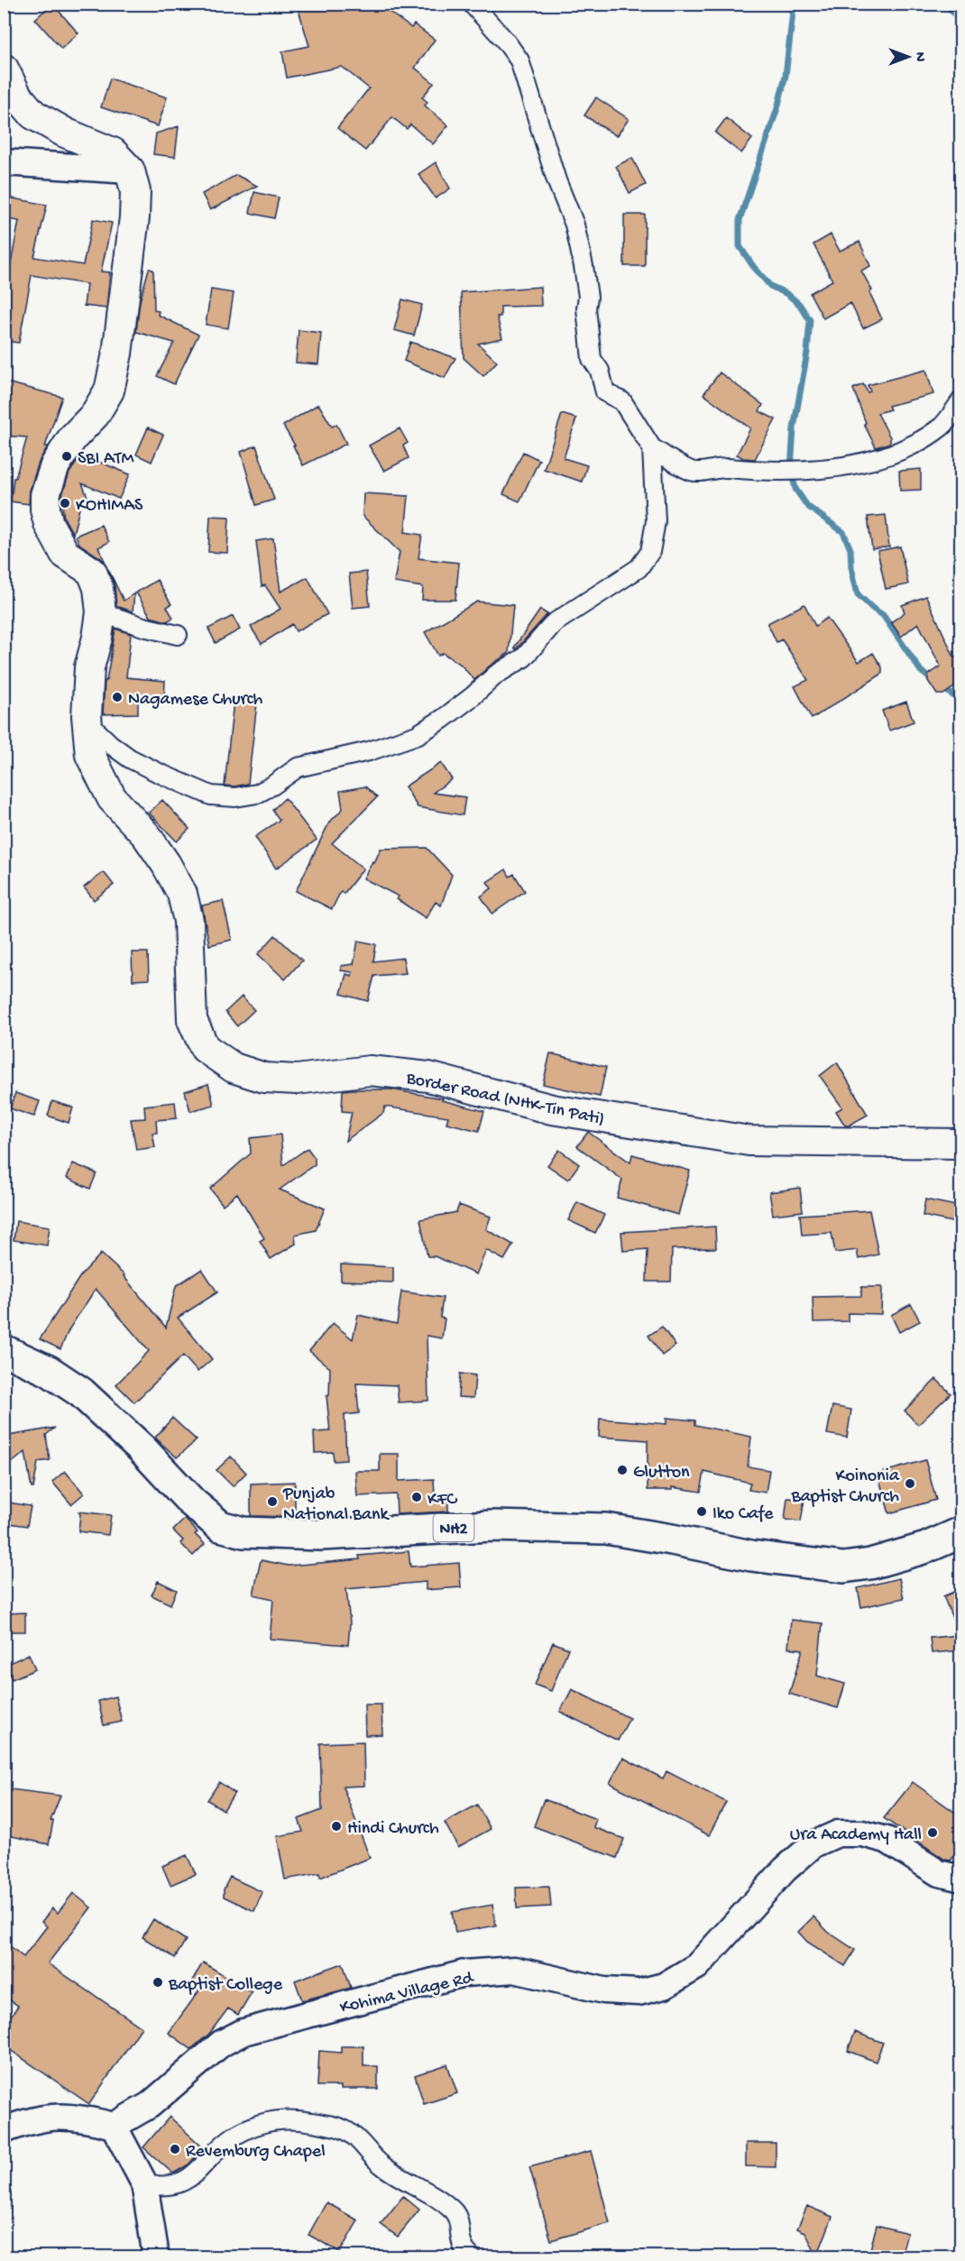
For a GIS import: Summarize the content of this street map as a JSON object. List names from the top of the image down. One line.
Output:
{"streets":{"highway":["NH2"],"main road":["Border Road (NHK-Tin Pati)","Kohima Village Rd"]},"places":["SBI ATM","KOHIMAS","Nagamese Church","Glutton","Koinonia Baptist Church","KFC","Punjab National Bank","Iko Cafe","Hindi Church","Ura Academy Hall","Baptist College","Revemburg Chapel"],"north":"right"}
